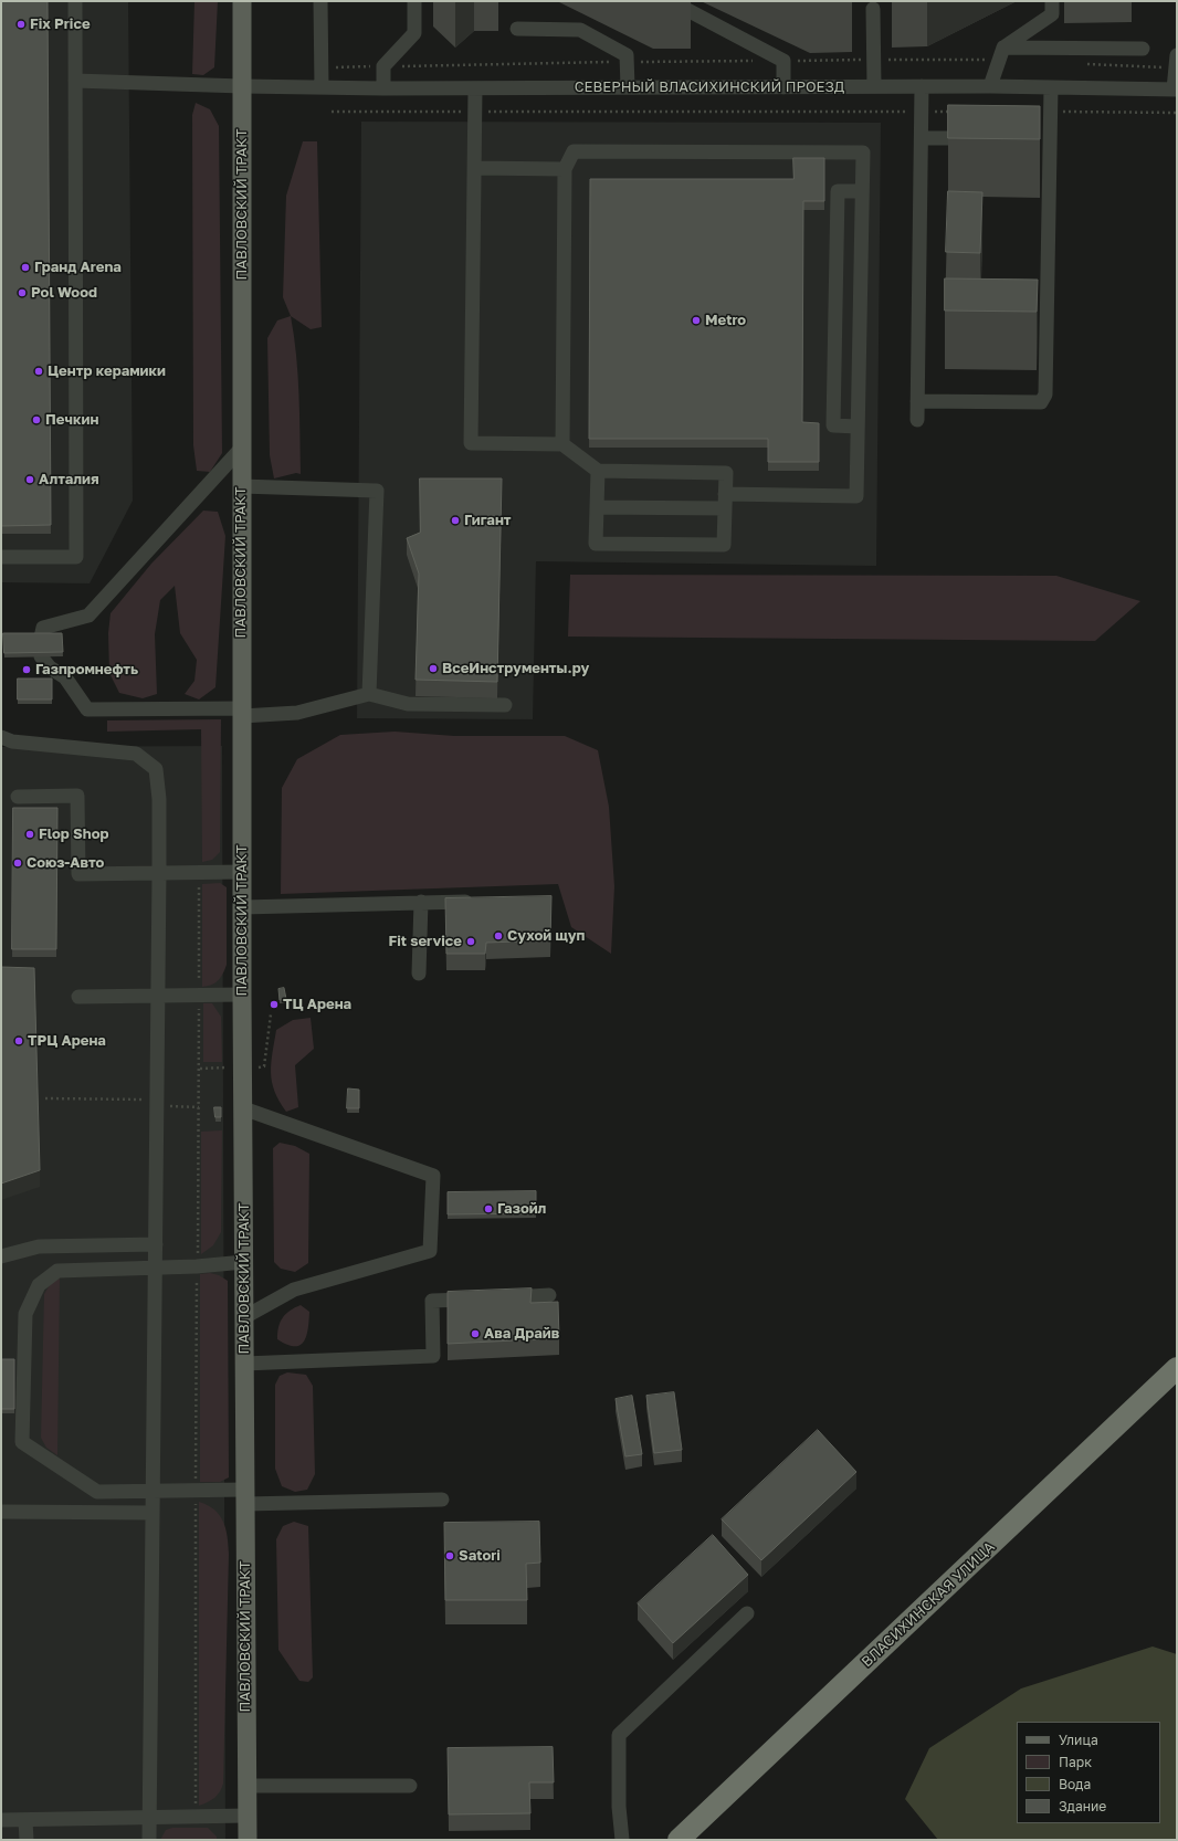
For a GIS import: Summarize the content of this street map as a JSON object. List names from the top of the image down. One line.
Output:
{"streets":{"highway":["ВЛАСИХИНСКАЯ УЛИЦА"],"main road":["ПАВЛОВСКИЙ ТРАКТ"],"street":["СЕВЕРНЫЙ ВЛАСИХИНСКИЙ ПРОЕЗД"]},"crossings":[["СЕВЕРНЫЙ ВЛАСИХИНСКИЙ ПРОЕЗД","ПАВЛОВСКИЙ ТРАКТ"]],"places":["Fix Price","Гранд Arena","Pol Wood","Metro","Центр керамики","Печкин","Алталия","Гигант","ВсеИнструменты.ру","Газпромнефть","Flop Shop","Союз-Авто","Сухой щуп","Fit service","ТЦ Арена","ТРЦ Арена","Газойл","Ава Драйв","Satori"],"legend":["Улица","Парк","Вода","Здание"]}
